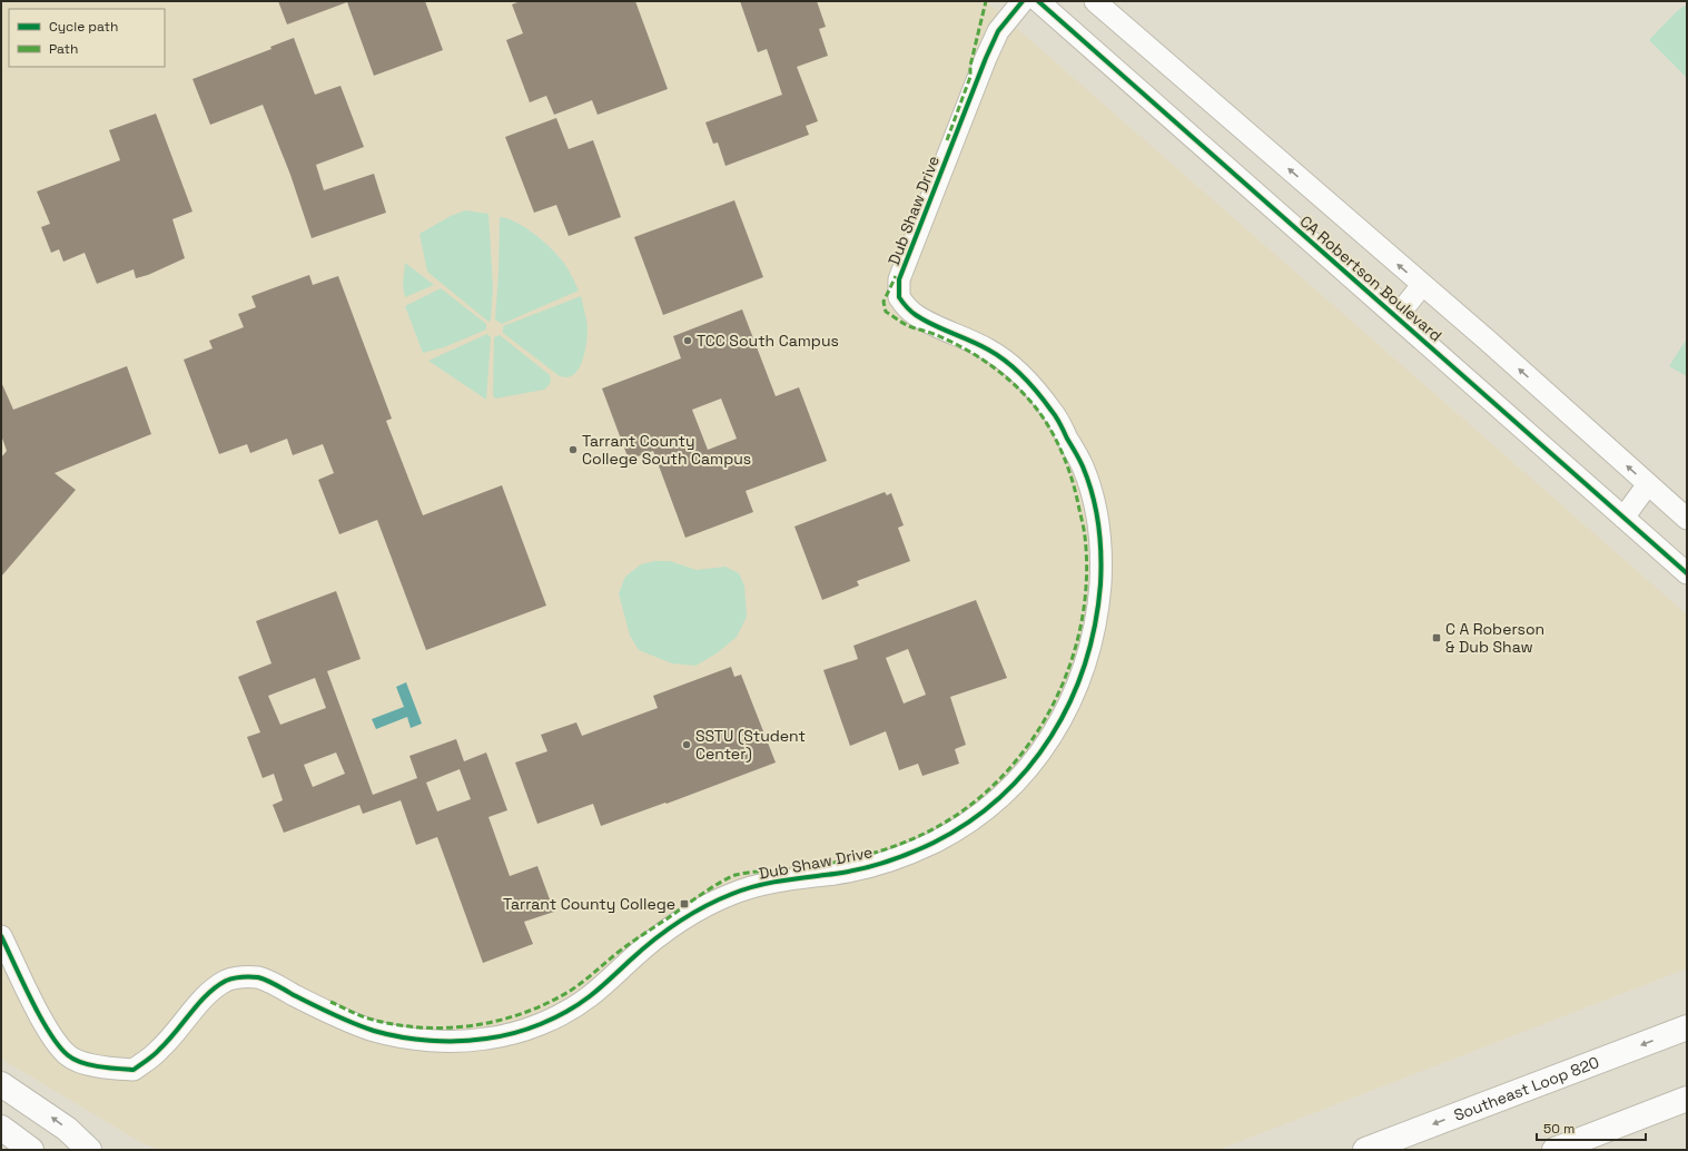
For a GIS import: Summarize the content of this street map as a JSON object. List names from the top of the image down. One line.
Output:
{"streets":{"main road":["Southeast Loop 820"],"street":["Dub Shaw Drive","CA Robertson Boulevard"]},"places":{"other":["TCC South Campus","Tarrant County College South Campus","SSTU (Student Center)"],"transit":["C A Roberson & Dub Shaw","Tarrant County College"]},"legend":["Cycle path","Path"],"scale_bar":"50 m"}
